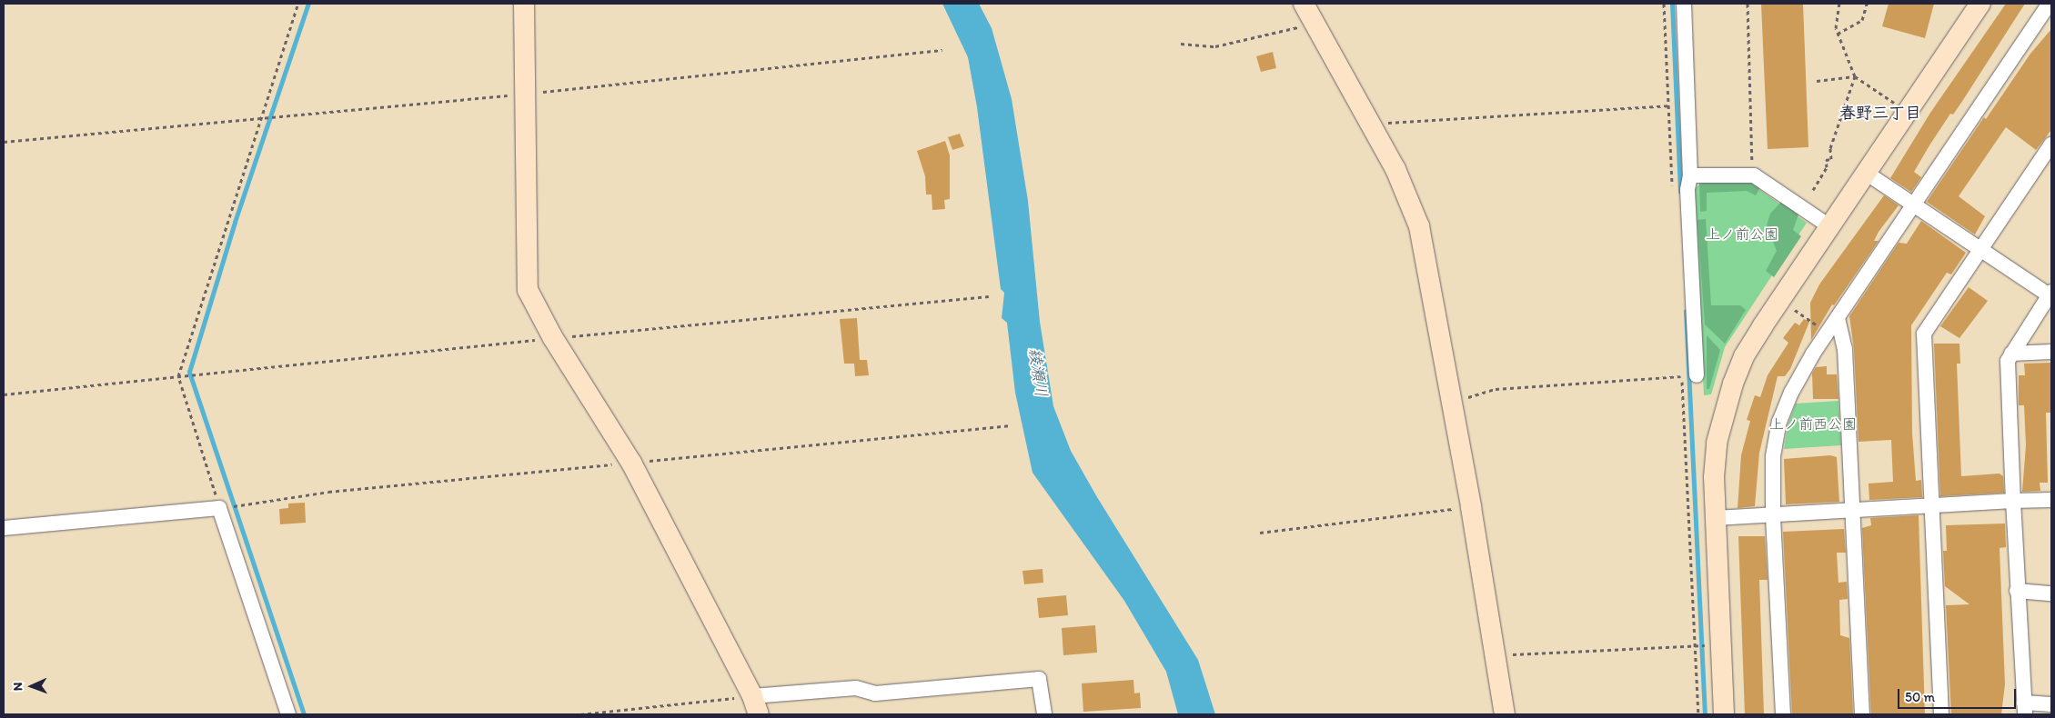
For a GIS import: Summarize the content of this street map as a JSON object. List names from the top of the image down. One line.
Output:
{"districts":["春野三丁目"],"water":["綾瀬川"],"parks":["上ノ前公園","上ノ前西公園"],"scale_bar":"50 m","north":"left"}
